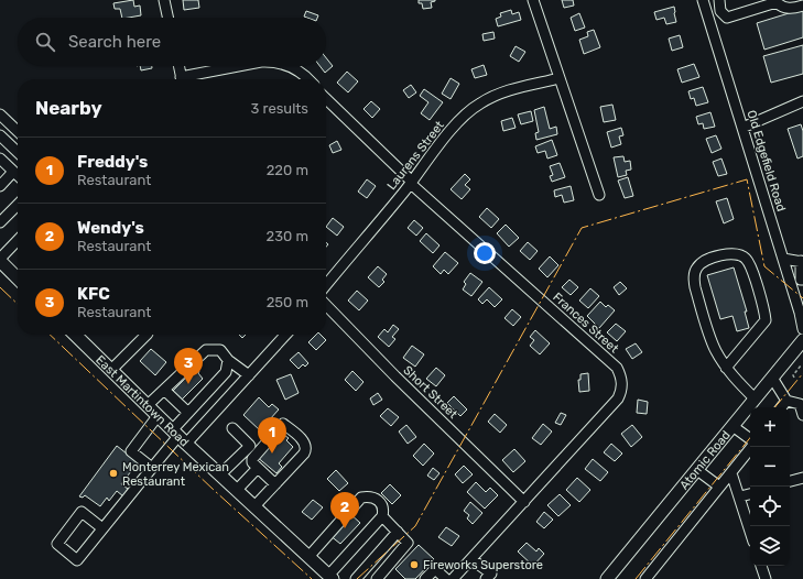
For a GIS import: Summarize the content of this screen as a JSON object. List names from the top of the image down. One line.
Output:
{"streets":{"main road":["East Martintown Road","Atomic Road"],"street":["Laurens Street","Old Edgefield Road","Frances Street","Short Street"]},"crossings":[["Laurens Street","Frances Street"],["Frances Street","Short Street"]],"places":["Monterrey Mexican Restaurant","Fireworks Superstore"],"page":{"search":"Search here","heading":["Nearby","3 results"],"list":[{"mark":"1","name":"Freddy's","note":"Restaurant","value":"220 m"},{"mark":"2","name":"Wendy's","note":"Restaurant","value":"230 m"},{"mark":"3","name":"KFC","note":"Restaurant","value":"250 m"}],"pins":["3","1","2"],"map_buttons":["+","−"]}}
